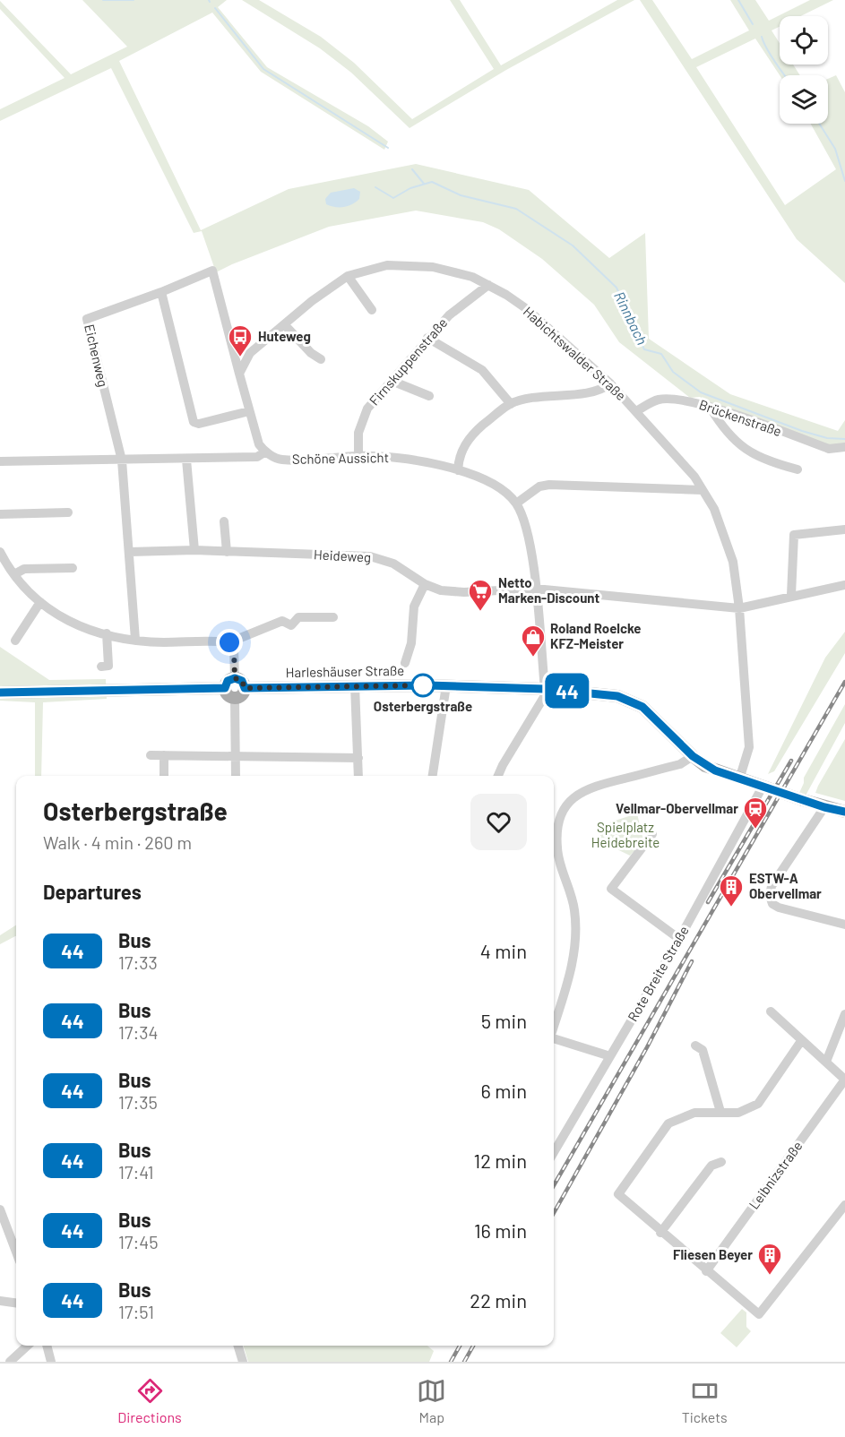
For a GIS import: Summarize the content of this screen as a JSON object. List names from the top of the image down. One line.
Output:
{"streets":{"main road":["Harleshäuser Straße"],"street":["Habichtswalder Straße","Eichenweg","Firnskuppenstraße","Brückenstraße","Schöne Aussicht","Heideweg","Rote Breite Straße","Leibnizstraße"]},"crossings":[["Habichtswalder Straße","Eichenweg"],["Habichtswalder Straße","Firnskuppenstraße"],["Habichtswalder Straße","Brückenstraße"],["Habichtswalder Straße","Heideweg"],["Habichtswalder Straße","Harleshäuser Straße"],["Eichenweg","Schöne Aussicht"],["Firnskuppenstraße","Schöne Aussicht"],["Schöne Aussicht","Heideweg"],["Schöne Aussicht","Harleshäuser Straße"],["Harleshäuser Straße","Rote Breite Straße"]],"water":["Rinnbach"],"parks":["Spielplatz Heidebreite"],"places":{"bus stop":["Huteweg"],"supermarket":["Netto Marken-Discount"],"shop":["Roland Roelcke KFZ-Meister"],"other":["Osterbergstraße"],"station":["Vellmar-Obervellmar"],"building":["ESTW-A Obervellmar","Fliesen Beyer"]},"lines":["bus line 44"],"page":{"on_map":"44","heading":[["Osterbergstraße","Walk · 4 min · 260 m"],"Departures"],"list":[{"mark":"44","name":"Bus","note":"17:33","value":"4 min"},{"mark":"44","name":"Bus","note":"17:34","value":"5 min"},{"mark":"44","name":"Bus","note":"17:35","value":"6 min"},{"mark":"44","name":"Bus","note":"17:41","value":"12 min"},{"mark":"44","name":"Bus","note":"17:45","value":"16 min"},{"mark":"44","name":"Bus","note":"17:51","value":"22 min"}],"tabs":["Directions","Map","Tickets"]}}
